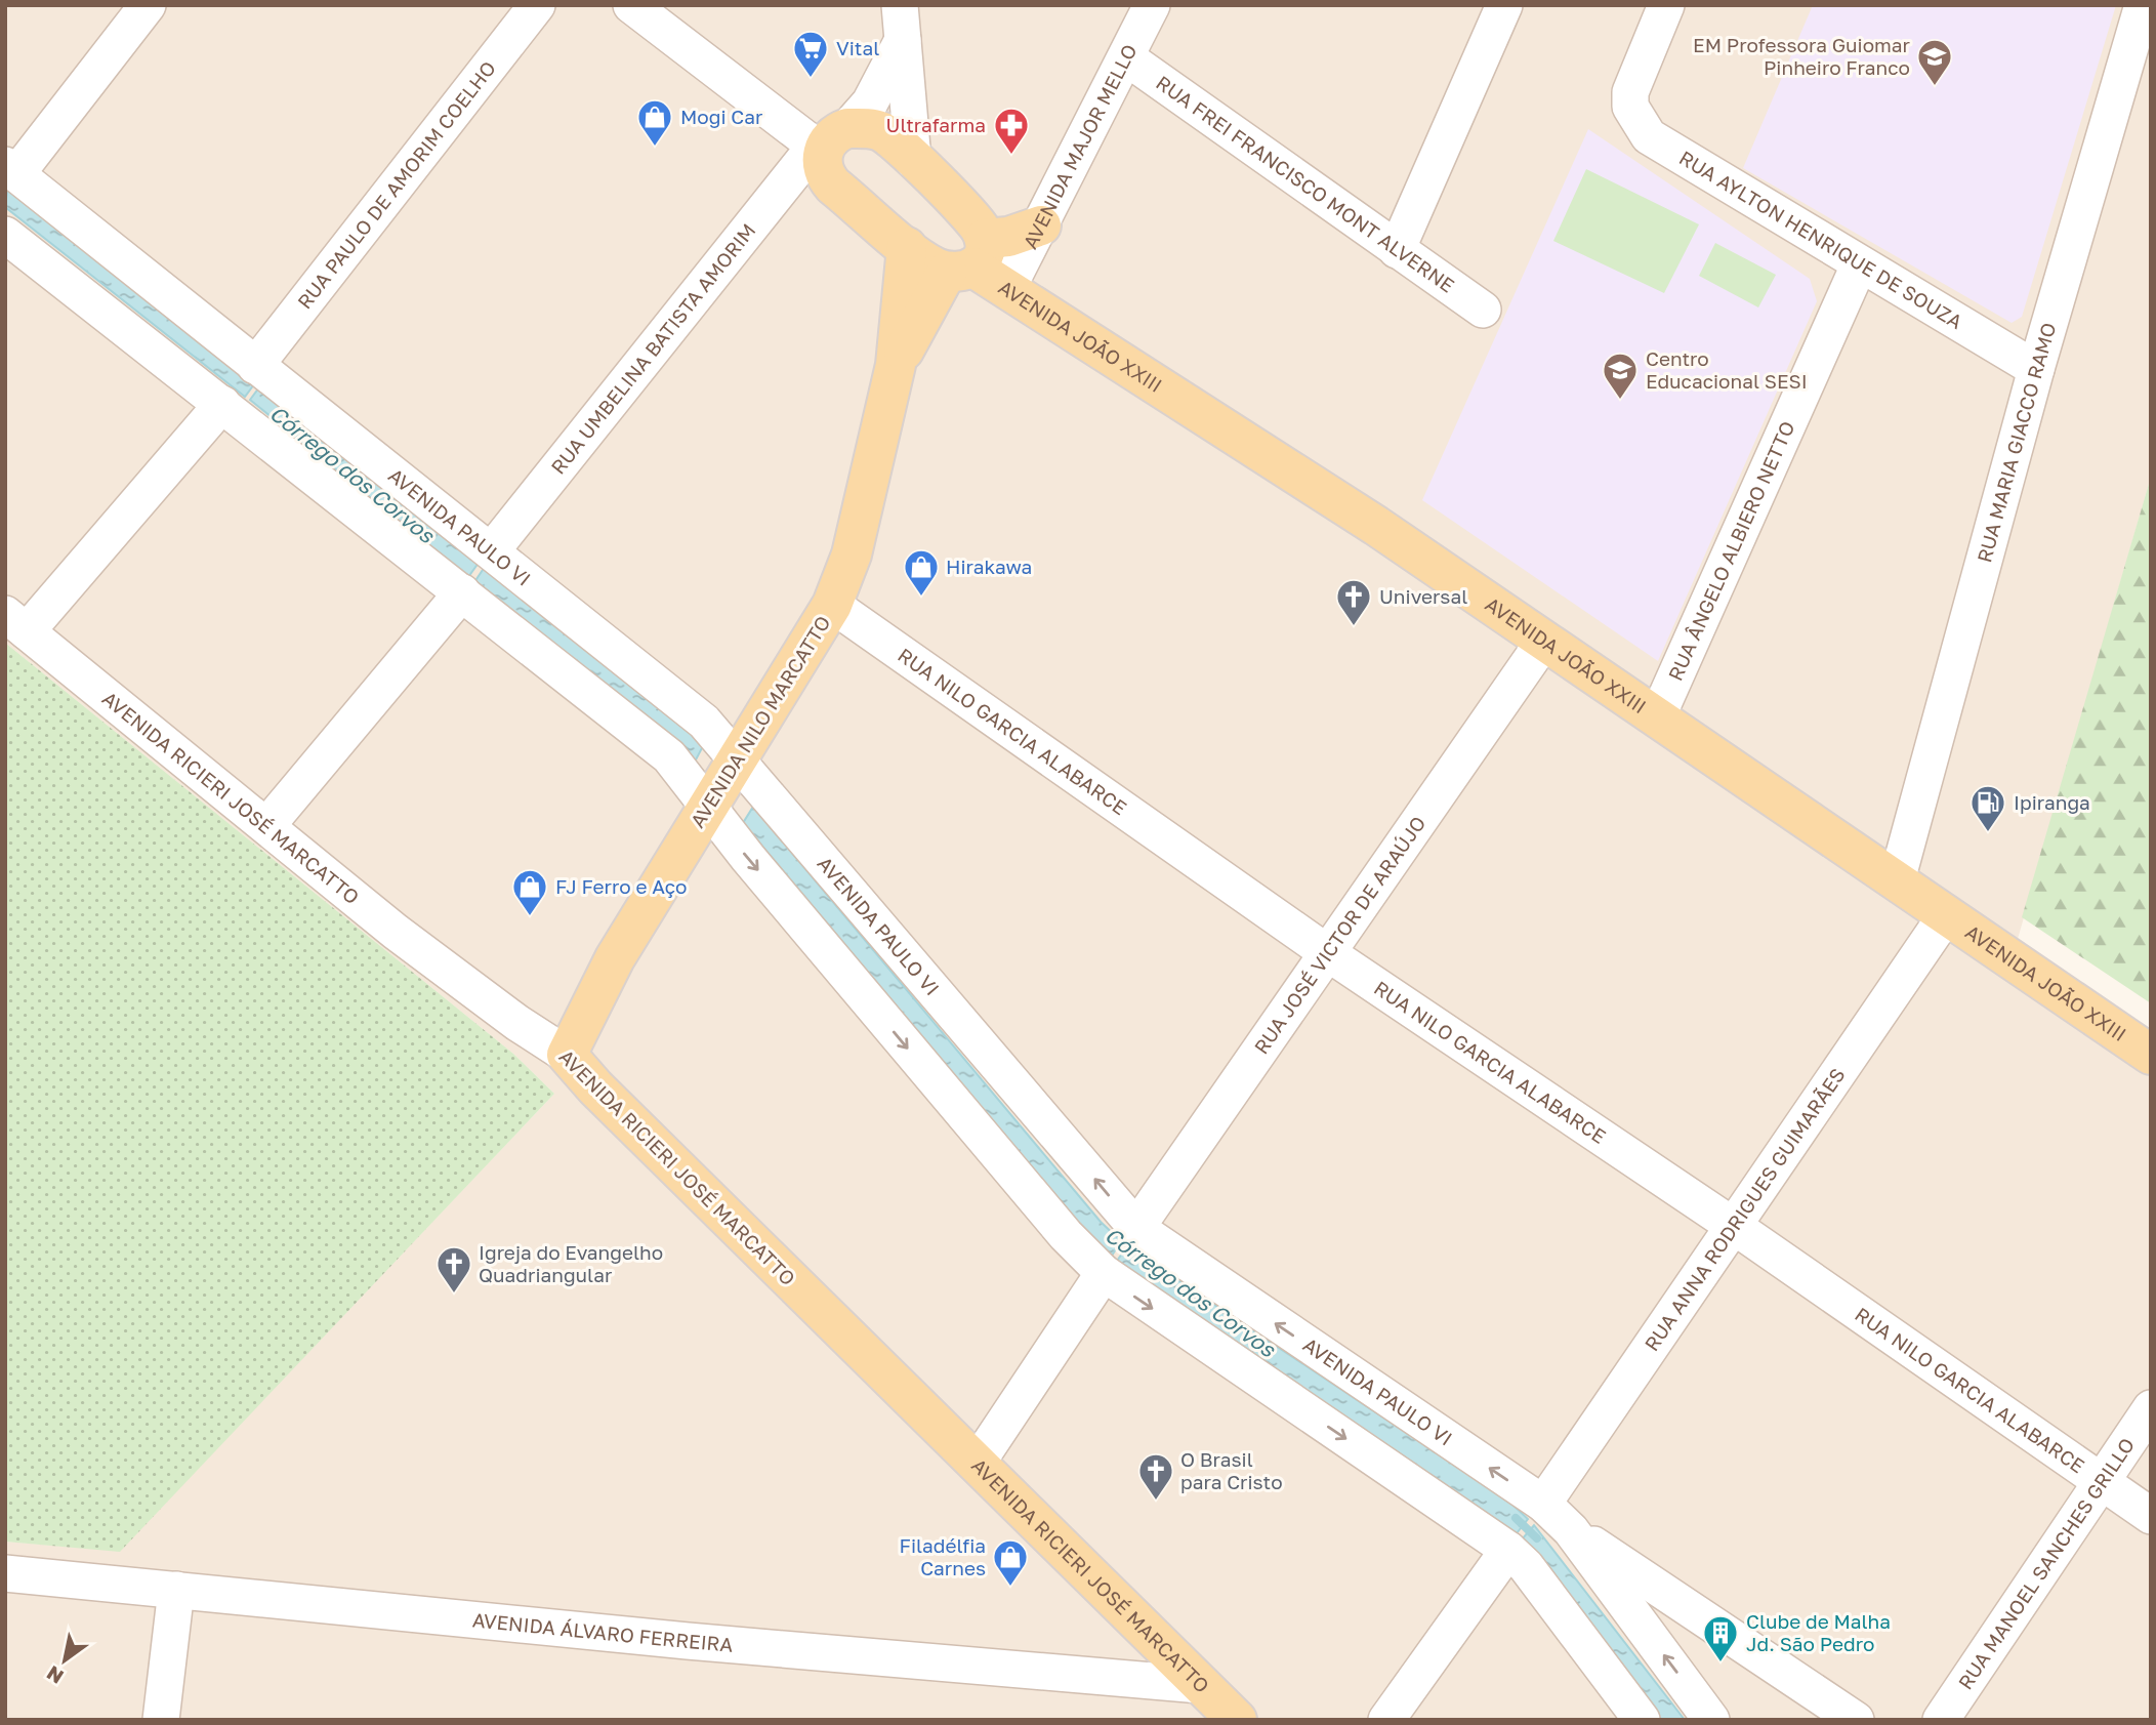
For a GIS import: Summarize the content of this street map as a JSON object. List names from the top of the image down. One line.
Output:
{"streets":{"main road":["AVENIDA JOÃO XXIII","AVENIDA NILO MARCATTO","AVENIDA RICIERI JOSÉ MARCATTO"],"street":["AVENIDA MAJOR MELLO","RUA FREI FRANCISCO MONT ALVERNE","RUA PAULO DE AMORIM COELHO","RUA AYLTON HENRIQUE DE SOUZA","RUA UMBELINA BATISTA AMORIM","RUA MARIA GIACCO RAMO","AVENIDA PAULO VI","RUA ÂNGELO ALBIERO NETTO","RUA NILO GARCIA ALABARCE","RUA JOSÉ VICTOR DE ARAÚJO","RUA ANNA RODRIGUES GUIMARÃES","RUA MANOEL SANCHES GRILLO","AVENIDA ÁLVARO FERREIRA"]},"crossings":[["AVENIDA MAJOR MELLO","RUA FREI FRANCISCO MONT ALVERNE"],["AVENIDA MAJOR MELLO","AVENIDA JOÃO XXIII"],["RUA PAULO DE AMORIM COELHO","AVENIDA PAULO VI"],["RUA AYLTON HENRIQUE DE SOUZA","RUA MARIA GIACCO RAMO"],["RUA AYLTON HENRIQUE DE SOUZA","RUA ÂNGELO ALBIERO NETTO"],["AVENIDA JOÃO XXIII","RUA UMBELINA BATISTA AMORIM"],["AVENIDA JOÃO XXIII","RUA MARIA GIACCO RAMO"],["AVENIDA JOÃO XXIII","RUA ÂNGELO ALBIERO NETTO"],["AVENIDA JOÃO XXIII","AVENIDA NILO MARCATTO"],["AVENIDA JOÃO XXIII","RUA JOSÉ VICTOR DE ARAÚJO"],["AVENIDA JOÃO XXIII","RUA ANNA RODRIGUES GUIMARÃES"],["RUA UMBELINA BATISTA AMORIM","AVENIDA PAULO VI"],["AVENIDA PAULO VI","AVENIDA NILO MARCATTO"],["AVENIDA PAULO VI","RUA JOSÉ VICTOR DE ARAÚJO"],["AVENIDA PAULO VI","RUA ANNA RODRIGUES GUIMARÃES"],["AVENIDA NILO MARCATTO","RUA NILO GARCIA ALABARCE"],["AVENIDA NILO MARCATTO","AVENIDA RICIERI JOSÉ MARCATTO"],["RUA NILO GARCIA ALABARCE","RUA JOSÉ VICTOR DE ARAÚJO"],["RUA NILO GARCIA ALABARCE","RUA ANNA RODRIGUES GUIMARÃES"],["RUA NILO GARCIA ALABARCE","RUA MANOEL SANCHES GRILLO"],["AVENIDA RICIERI JOSÉ MARCATTO","AVENIDA ÁLVARO FERREIRA"]],"water":["Córrego dos Corvos"],"places":{"supermarket":["Vital"],"school or university":["EM Professora Guiomar Pinheiro Franco","Centro Educacional SESI"],"shop":["Mogi Car","Hirakawa","FJ Ferro e Aço","Filadélfia Carnes"],"pharmacy":["Ultrafarma"],"church":["Universal","Igreja do Evangelho Quadriangular","O Brasil para Cristo"],"fuel station":["Ipiranga"],"building":["Clube de Malha Jd. São Pedro"]},"north":"bottom left"}
